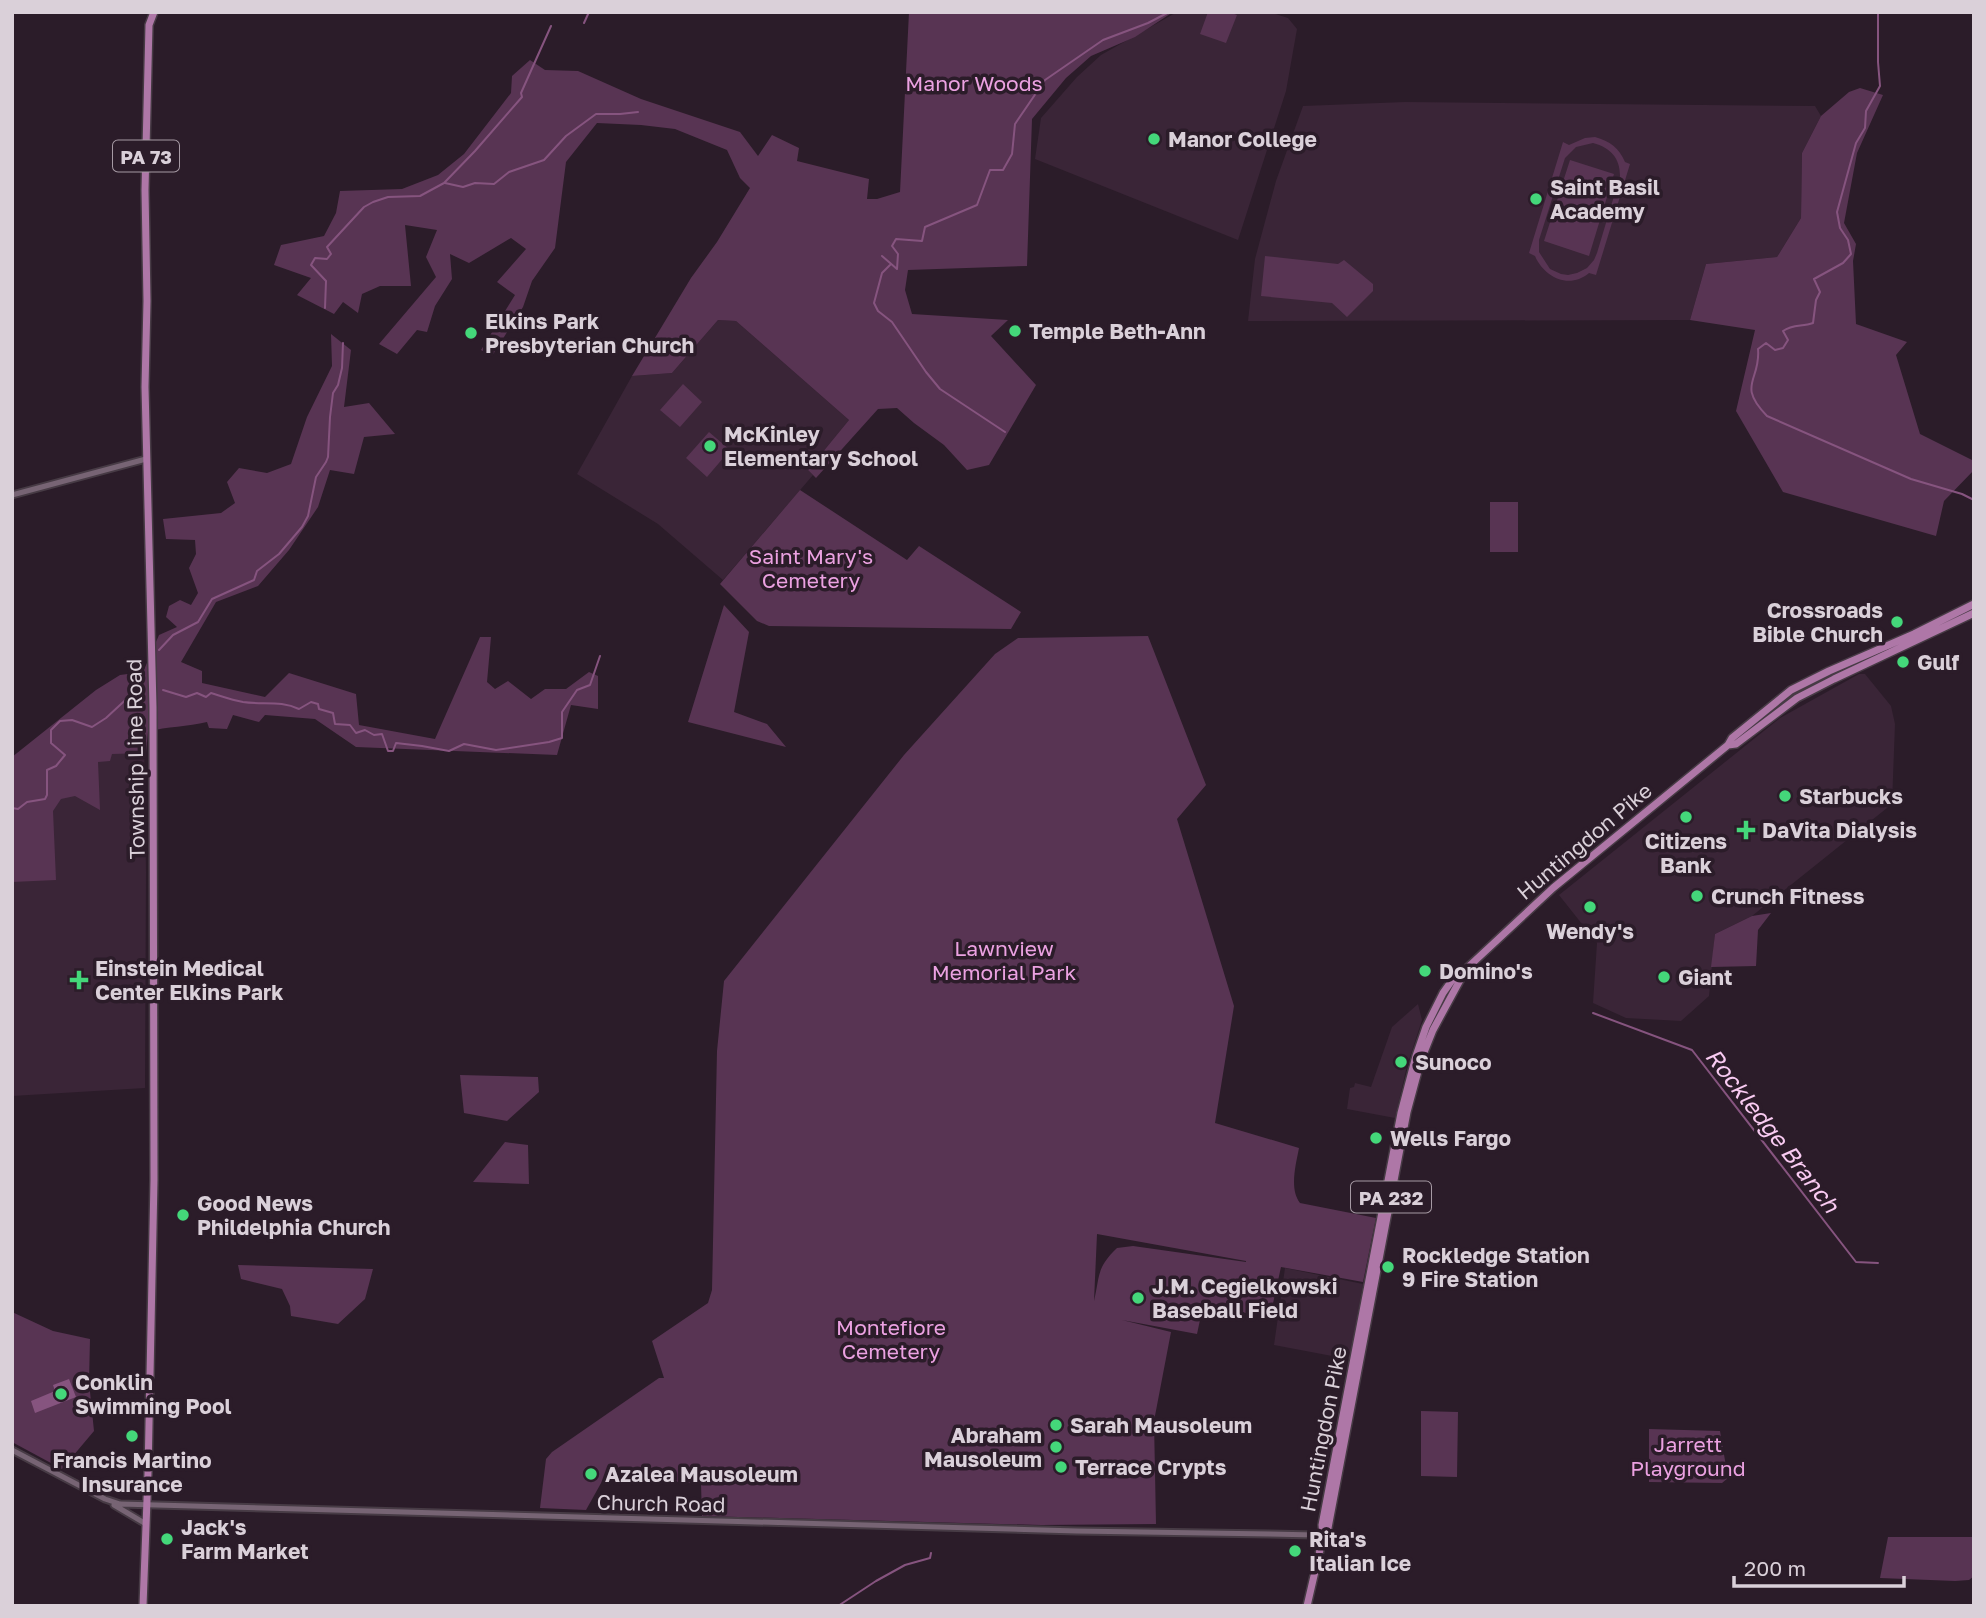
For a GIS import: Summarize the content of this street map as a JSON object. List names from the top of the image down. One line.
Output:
{"streets":{"main road":["PA 73","Township Line Road","Huntingdon Pike","PA 232"],"street":["Church Road"]},"crossings":[["PA 73","Township Line Road"],["PA 73","Church Road"],["Township Line Road","Church Road"],["Huntingdon Pike","Church Road"]],"water":["Rockledge Branch"],"parks":["Manor Woods","Saint Mary's Cemetery","Lawnview Memorial Park","Montefiore Cemetery","Jarrett Playground"],"places":{"other":["Manor College","Saint Basil Academy","Temple Beth-Ann","Elkins Park Presbyterian Church","McKinley Elementary School","Crossroads Bible Church","Gulf","Starbucks","Citizens Bank","Crunch Fitness","Wendy's","Domino's","Giant","Sunoco","Wells Fargo","Good News Phildelphia Church","Rockledge Station 9 Fire Station","J.M. Cegielkowski Baseball Field","Conklin Swimming Pool","Sarah Mausoleum","Francis Martino Insurance","Abraham Mausoleum","Terrace Crypts","Azalea Mausoleum","Jack's Farm Market","Rita's Italian Ice"],"health":["DaVita Dialysis","Einstein Medical Center Elkins Park"]},"scale_bar":"200 m"}
